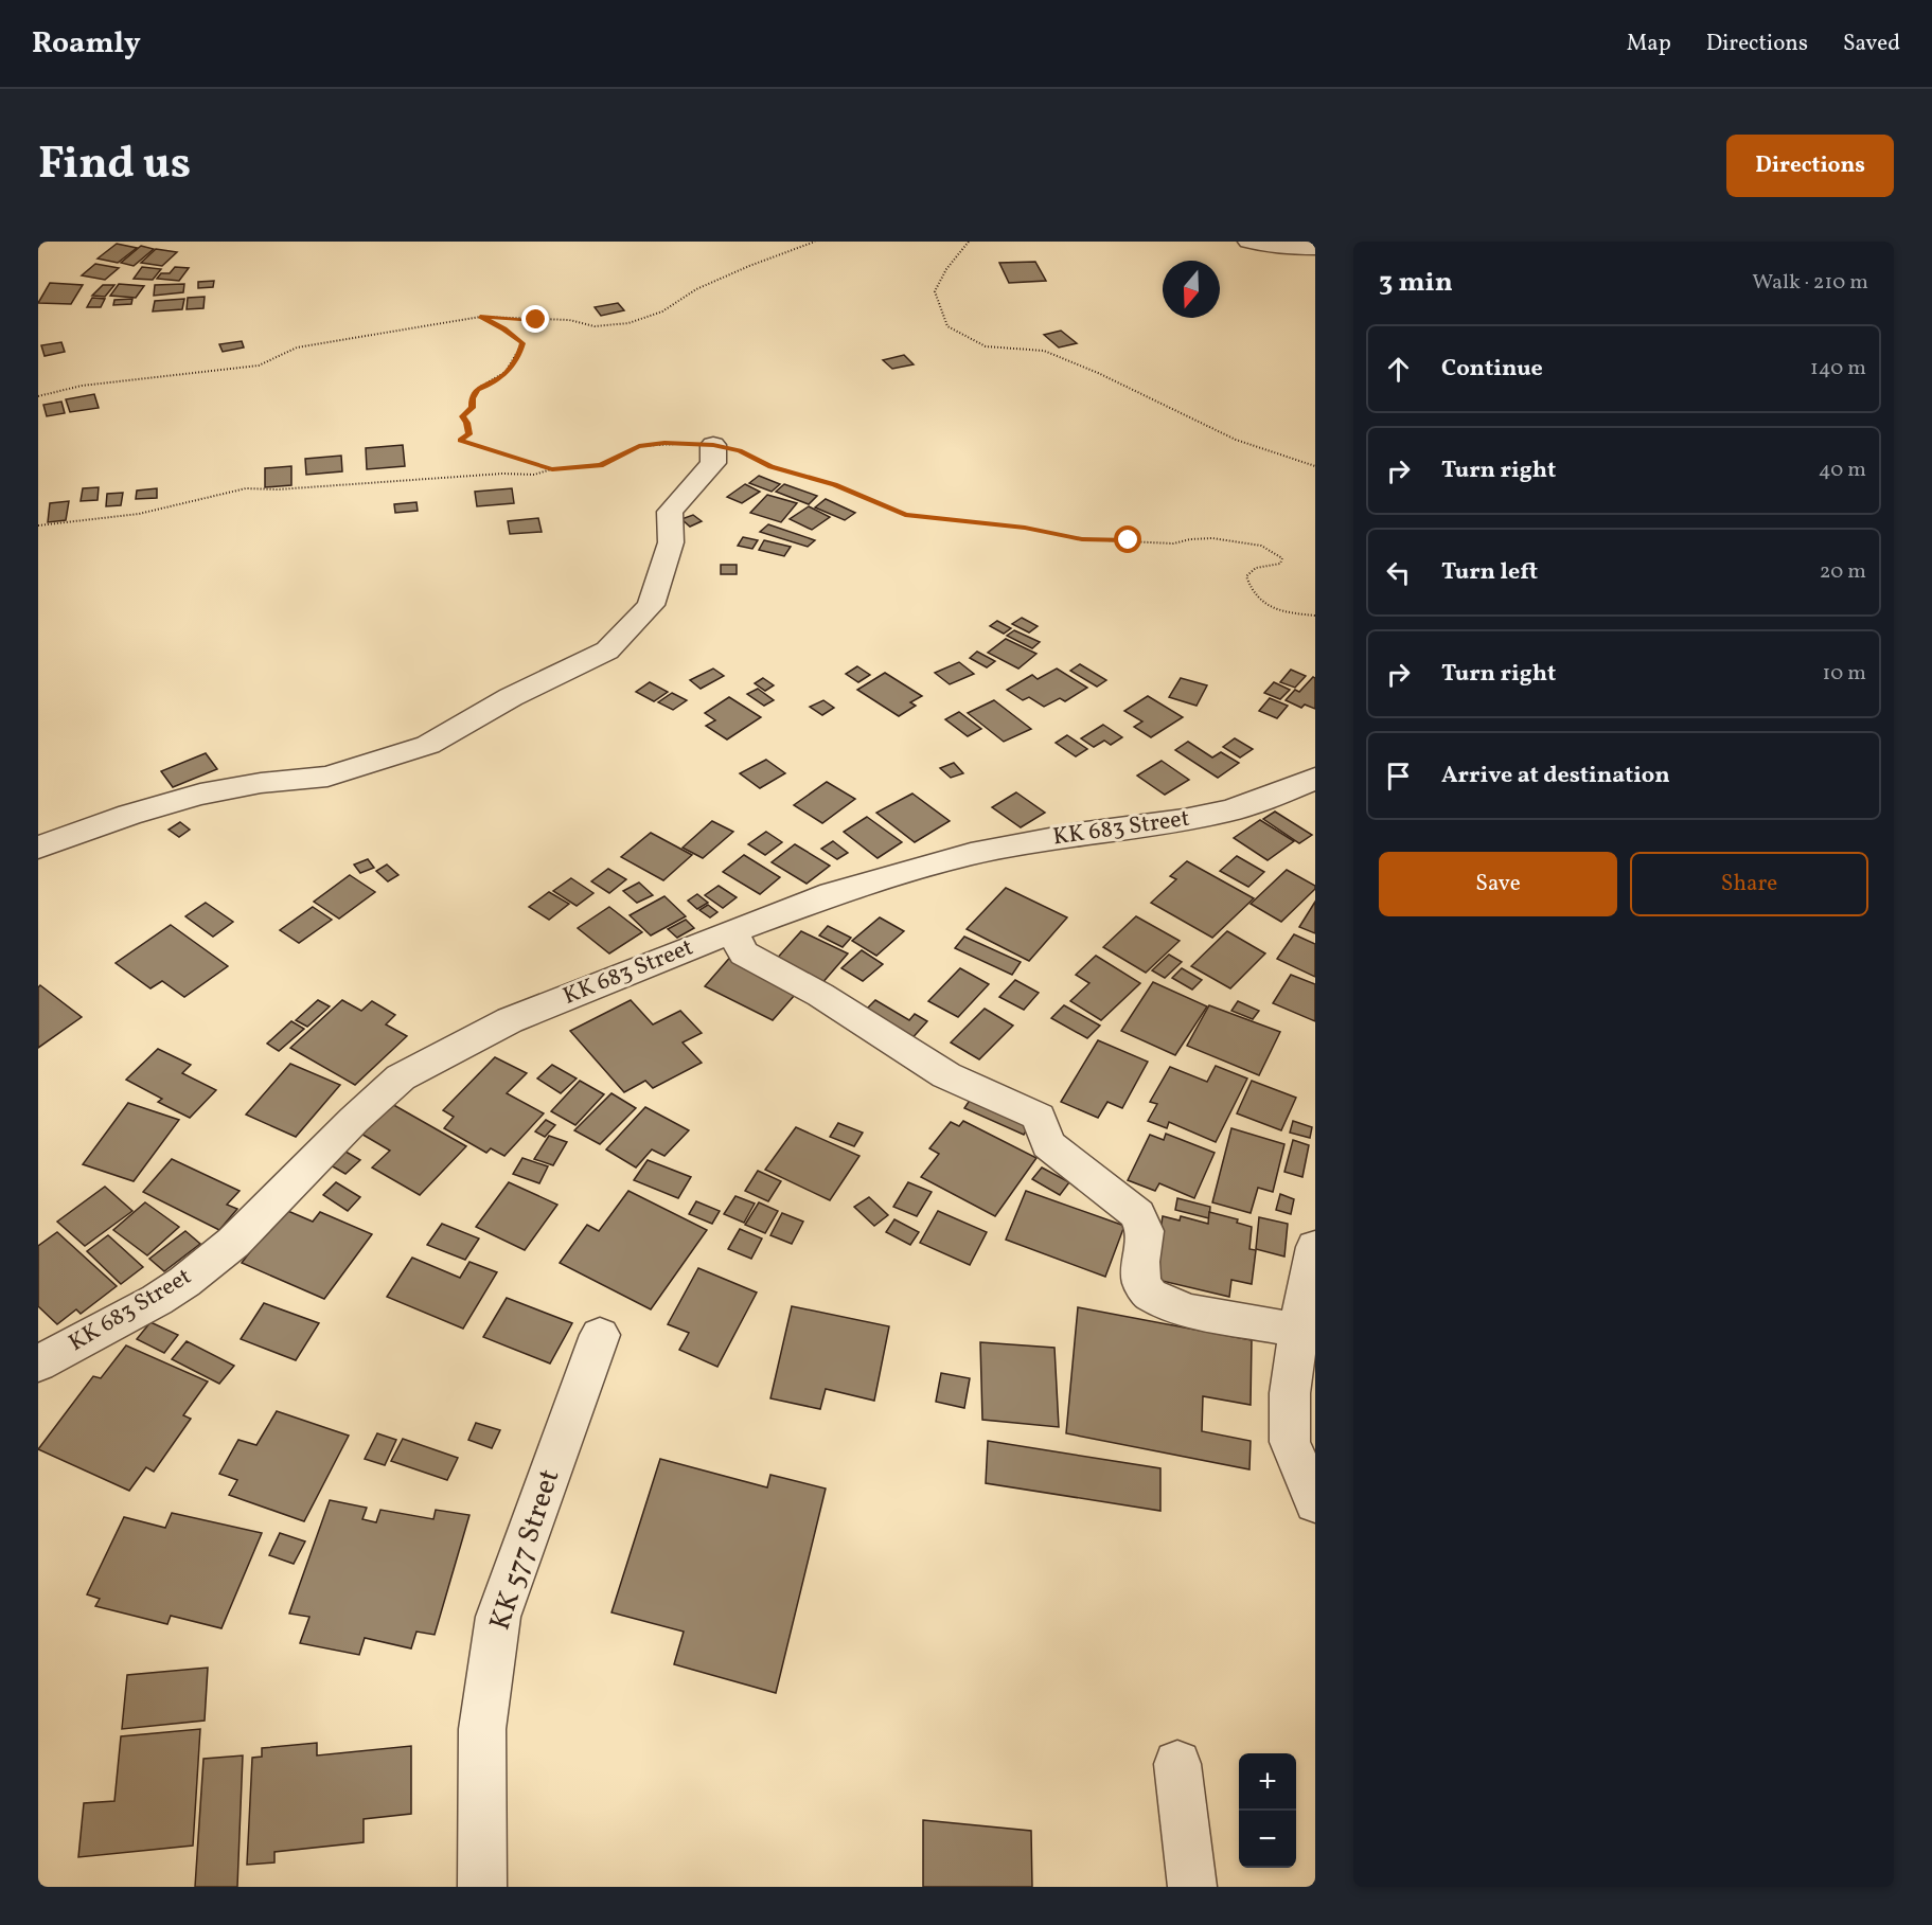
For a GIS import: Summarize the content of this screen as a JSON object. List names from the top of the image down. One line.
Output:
{"streets":{"street":["KK 683 Street","KK 577 Street"]},"north":"bottom","page":{"header":"Roamly","nav":["Map","Directions","Saved"],"title":"Find us","buttons":["Directions",["Save","Share"]],"heading":["3 min","Walk · 210 m"],"list":[["Continue","140 m"],["Turn right","40 m"],["Turn left","20 m"],["Turn right","10 m"],"Arrive at destination"],"map_buttons":["+","−"]}}
